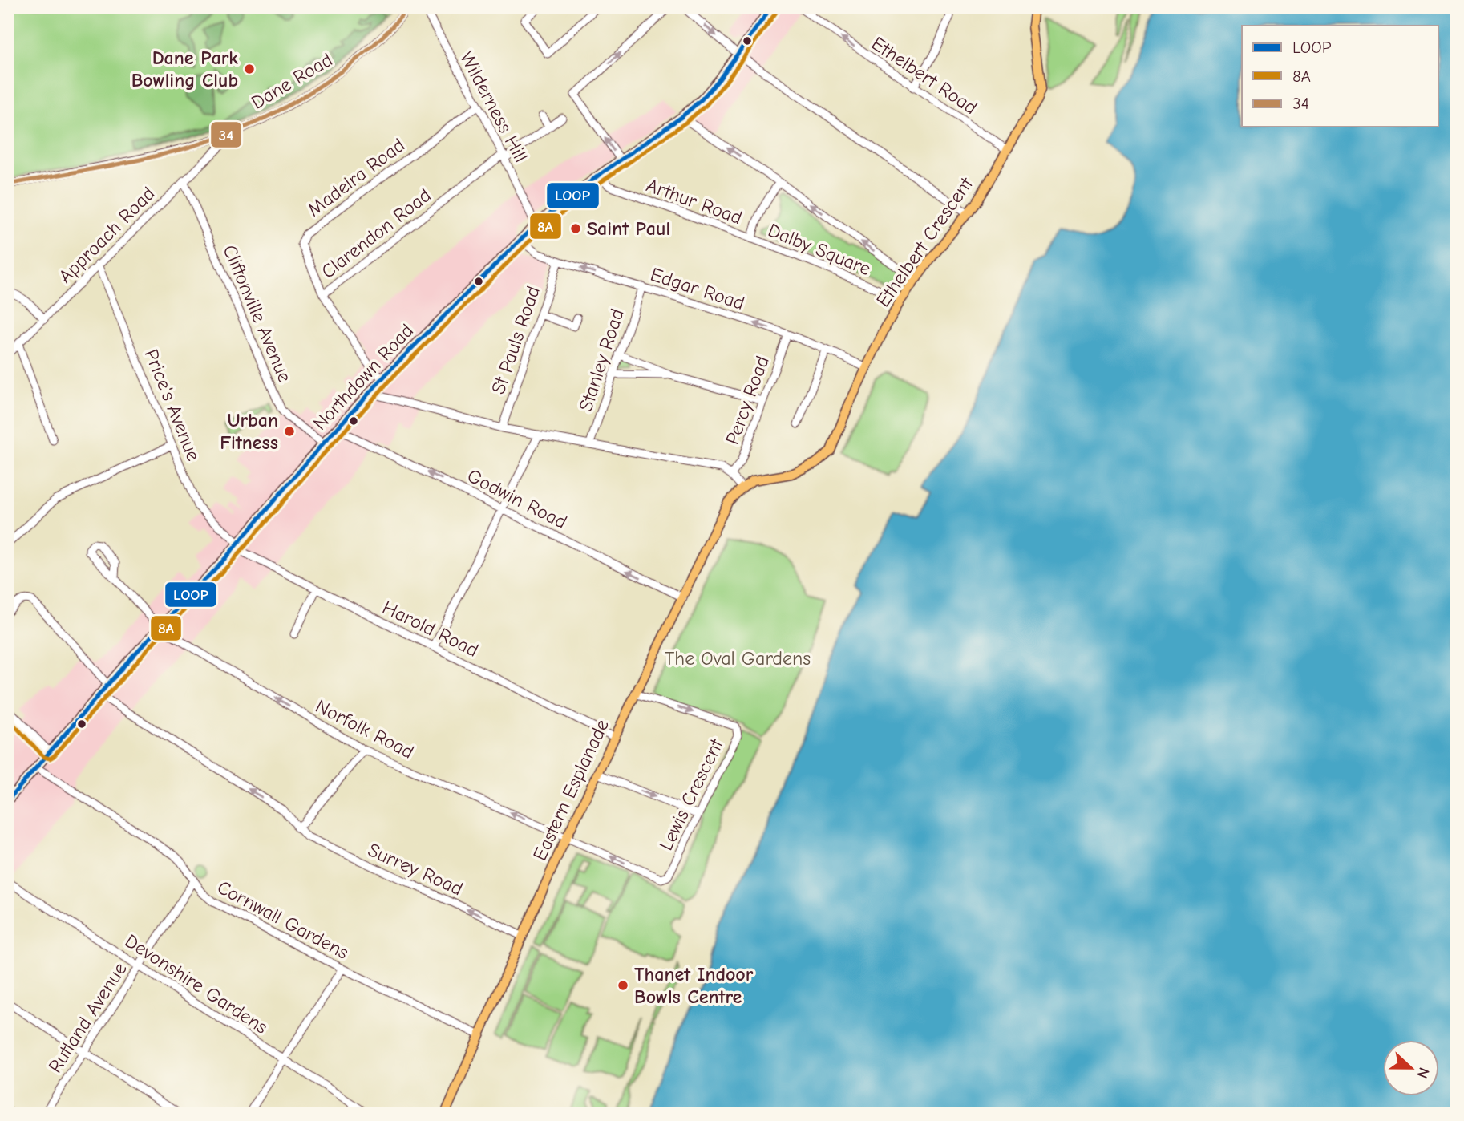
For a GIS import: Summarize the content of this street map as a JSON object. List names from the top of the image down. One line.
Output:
{"streets":{"main road":["Ethelbert Crescent","Northdown Road","Eastern Esplanade"],"street":["Ethelbert Road","Dane Road","Wilderness Hill","Madeira Road","Arthur Road","Clarendon Road","Approach Road","Dalby Square","Edgar Road","Cliftonville Avenue","St Pauls Road","Stanley Road","Percy Road","Price's Avenue","Godwin Road","Harold Road","Norfolk Road","Lewis Crescent","Surrey Road","Cornwall Gardens","Devonshire Gardens","Rutland Avenue"]},"crossings":[["Ethelbert Road","Ethelbert Crescent"],["Dane Road","Approach Road"],["Wilderness Hill","Madeira Road"],["Wilderness Hill","Clarendon Road"],["Wilderness Hill","Northdown Road"],["Madeira Road","Clarendon Road"],["Arthur Road","Dalby Square"],["Arthur Road","Northdown Road"],["Clarendon Road","Northdown Road"],["Approach Road","Cliftonville Avenue"],["Approach Road","Price's Avenue"],["Ethelbert Crescent","Dalby Square"],["Ethelbert Crescent","Edgar Road"],["Ethelbert Crescent","Eastern Esplanade"],["Edgar Road","St Pauls Road"],["Edgar Road","Stanley Road"],["Edgar Road","Northdown Road"],["Edgar Road","Percy Road"],["Cliftonville Avenue","Northdown Road"],["Northdown Road","Price's Avenue"],["Northdown Road","Godwin Road"],["Northdown Road","Harold Road"],["Northdown Road","Norfolk Road"],["Northdown Road","Surrey Road"],["Northdown Road","Cornwall Gardens"],["Price's Avenue","Harold Road"],["Godwin Road","Eastern Esplanade"],["Harold Road","Eastern Esplanade"],["Norfolk Road","Eastern Esplanade"],["Norfolk Road","Lewis Crescent"],["Eastern Esplanade","Lewis Crescent"],["Eastern Esplanade","Surrey Road"],["Eastern Esplanade","Cornwall Gardens"],["Cornwall Gardens","Rutland Avenue"],["Devonshire Gardens","Rutland Avenue"]],"one_way":["Ethelbert Road","Edgar Road","Godwin Road","Norfolk Road","Surrey Road"],"parks":["The Oval Gardens"],"places":["Dane Park Bowling Club","Saint Paul","Urban Fitness","Thanet Indoor Bowls Centre"],"lines":["transit line LOOP","transit line 34","transit line 8A"],"legend":["LOOP","8A","34"],"north":"right"}
